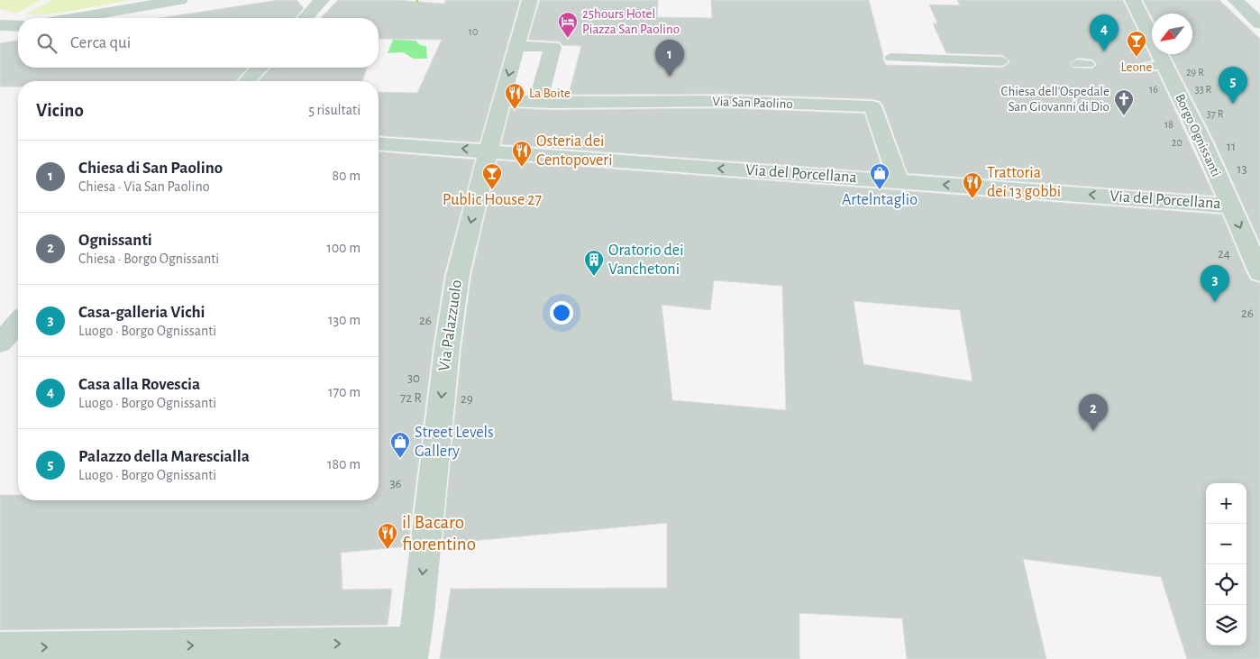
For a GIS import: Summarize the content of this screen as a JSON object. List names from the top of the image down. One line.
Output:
{"streets":{"street":["Via San Paolino","Borgo Ognissanti","Via del Porcellana","Via Palazzuolo"]},"crossings":[["Via San Paolino","Via del Porcellana"],["Via San Paolino","Via Palazzuolo"],["Borgo Ognissanti","Via del Porcellana"],["Via del Porcellana","Via Palazzuolo"]],"one_way":["Via del Porcellana","Via Palazzuolo"],"places":{"hotel":["25hours Hotel Piazza San Paolino"],"bar":["Leone","Public House 27"],"restaurant":["La Boite","Osteria dei Centopoveri","Trattoria dei 13 gobbi","il Bacaro fiorentino"],"church":["Chiesa dell'Ospedale San Giovanni di Dio"],"shop":["Artelntaglio","Street Levels Gallery"],"building":["Oratorio dei Vanchetoni"]},"house_numbers":["10","29 R","16","33 R","37 R","18","20","11","13","24","26","26","30","72 R","29","36"],"north":"bottom left","page":{"pins":["4","1","5","3","2"],"search":"Cerca qui","heading":["Vicino","5 risultati"],"list":[{"mark":"1","name":"Chiesa di San Paolino","note":"Chiesa · Via San Paolino","value":"80 m"},{"mark":"2","name":"Ognissanti","note":"Chiesa · Borgo Ognissanti","value":"100 m"},{"mark":"3","name":"Casa-galleria Vichi","note":"Luogo · Borgo Ognissanti","value":"130 m"},{"mark":"4","name":"Casa alla Rovescia","note":"Luogo · Borgo Ognissanti","value":"170 m"},{"mark":"5","name":"Palazzo della Marescialla","note":"Luogo · Borgo Ognissanti","value":"180 m"}],"map_buttons":["+","−"]}}
